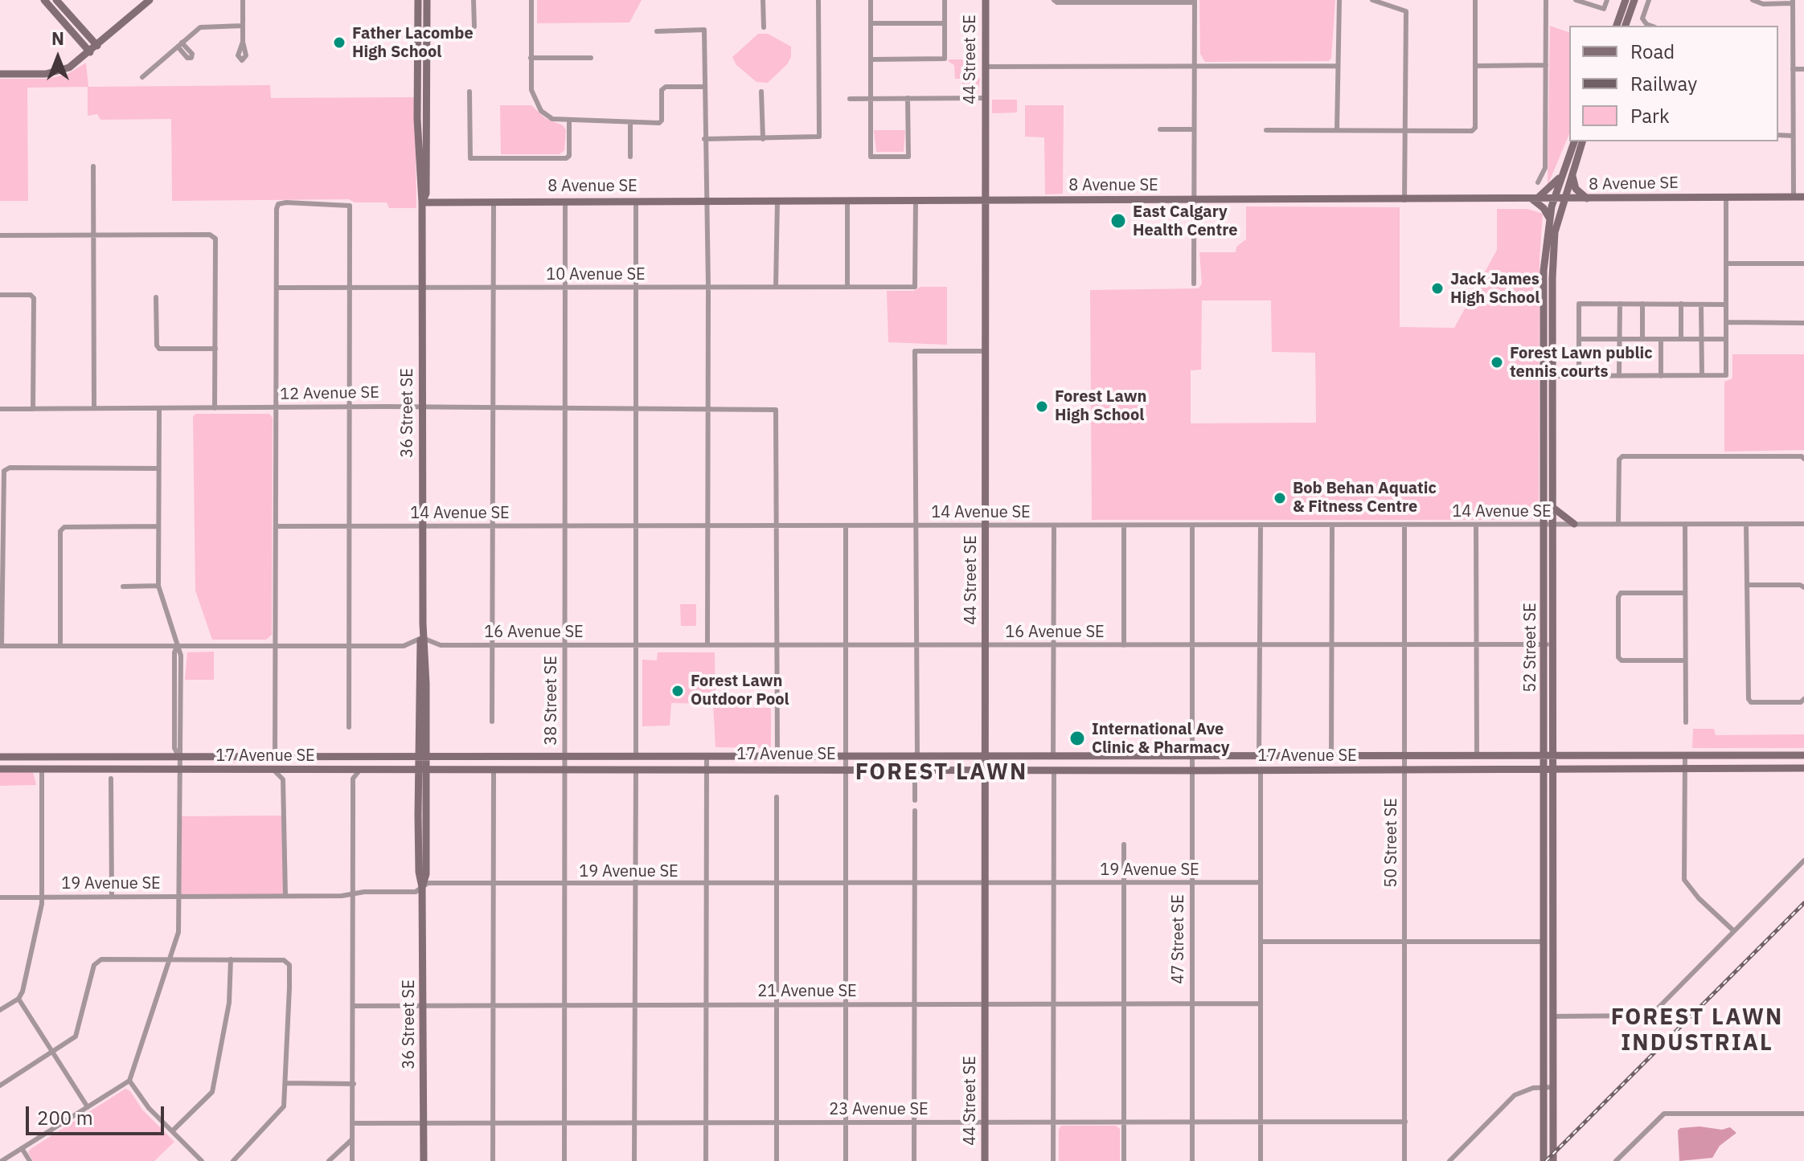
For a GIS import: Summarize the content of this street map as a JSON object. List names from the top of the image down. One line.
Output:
{"streets":{"main road":["44 Street SE","8 Avenue SE","36 Street SE","52 Street SE","17 Avenue SE"],"street":["10 Avenue SE","12 Avenue SE","14 Avenue SE","16 Avenue SE","38 Street SE","50 Street SE","19 Avenue SE","47 Street SE","21 Avenue SE","23 Avenue SE"]},"crossings":[["44 Street SE","8 Avenue SE"],["44 Street SE","14 Avenue SE"],["44 Street SE","16 Avenue SE"],["44 Street SE","17 Avenue SE"],["44 Street SE","19 Avenue SE"],["44 Street SE","21 Avenue SE"],["44 Street SE","23 Avenue SE"],["8 Avenue SE","10 Avenue SE"],["8 Avenue SE","36 Street SE"],["8 Avenue SE","52 Street SE"],["8 Avenue SE","38 Street SE"],["10 Avenue SE","36 Street SE"],["10 Avenue SE","38 Street SE"],["12 Avenue SE","36 Street SE"],["12 Avenue SE","14 Avenue SE"],["12 Avenue SE","38 Street SE"],["36 Street SE","14 Avenue SE"],["36 Street SE","16 Avenue SE"],["36 Street SE","17 Avenue SE"],["36 Street SE","19 Avenue SE"],["36 Street SE","21 Avenue SE"],["36 Street SE","23 Avenue SE"],["14 Avenue SE","52 Street SE"],["14 Avenue SE","38 Street SE"],["14 Avenue SE","50 Street SE"],["14 Avenue SE","47 Street SE"],["16 Avenue SE","52 Street SE"],["16 Avenue SE","38 Street SE"],["16 Avenue SE","50 Street SE"],["16 Avenue SE","47 Street SE"],["52 Street SE","17 Avenue SE"],["38 Street SE","17 Avenue SE"],["38 Street SE","19 Avenue SE"],["38 Street SE","21 Avenue SE"],["38 Street SE","23 Avenue SE"],["17 Avenue SE","50 Street SE"],["17 Avenue SE","47 Street SE"],["50 Street SE","23 Avenue SE"],["19 Avenue SE","47 Street SE"],["47 Street SE","21 Avenue SE"],["47 Street SE","23 Avenue SE"]],"districts":["FOREST LAWN","FOREST LAWN INDUSTRIAL"],"places":["Father Lacombe High School","East Calgary Health Centre","Jack James High School","Forest Lawn public tennis courts","Forest Lawn High School","Bob Behan Aquatic & Fitness Centre","Forest Lawn Outdoor Pool","International Ave Clinic & Pharmacy"],"legend":["Road","Railway","Park"],"scale_bar":"200 m","north":"top"}
